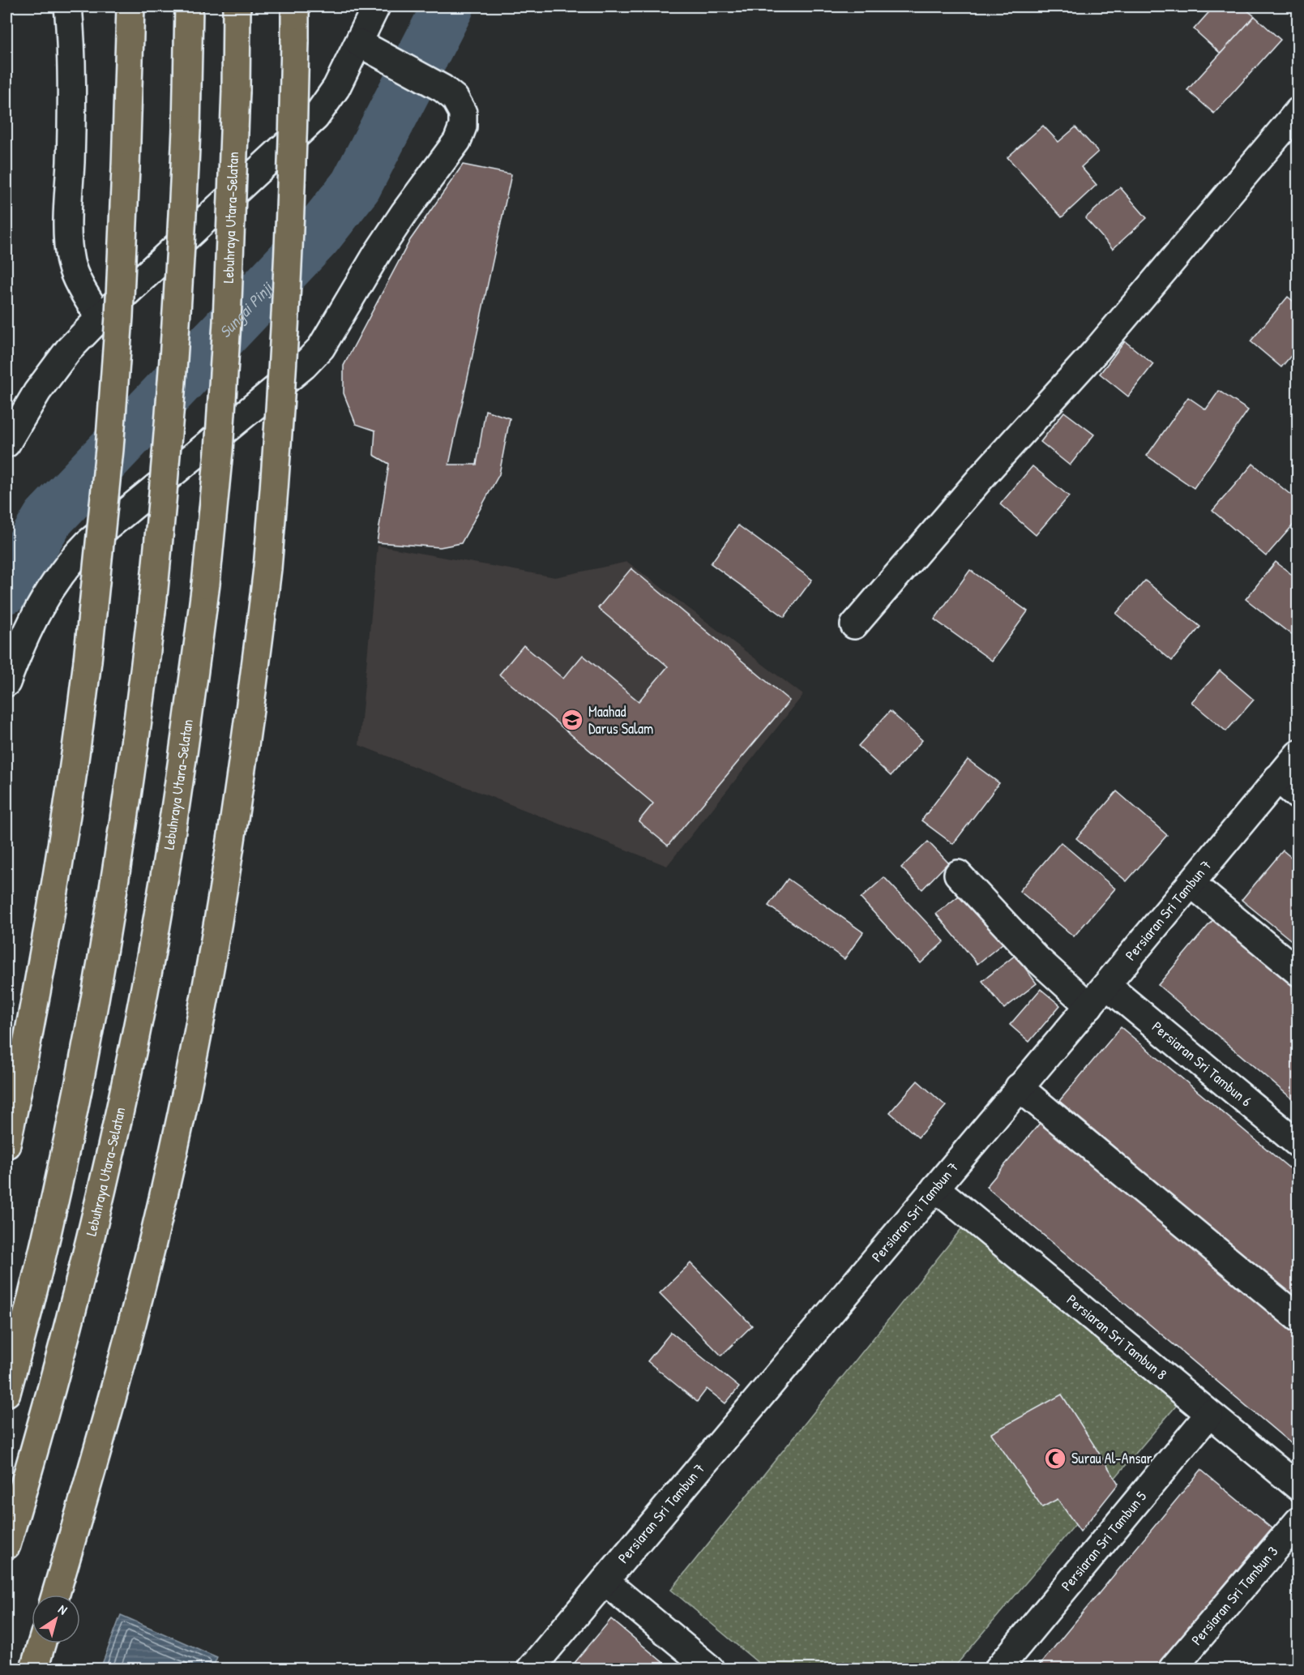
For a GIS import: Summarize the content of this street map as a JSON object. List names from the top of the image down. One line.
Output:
{"streets":{"main road":["Lebuhraya Utara–Selatan"],"street":["Persiaran Sri Tambun 7","Persiaran Sri Tambun 6","Persiaran Sri Tambun 8","Persiaran Sri Tambun 5","Persiaran Sri Tambun 3"]},"crossings":[["Persiaran Sri Tambun 7","Persiaran Sri Tambun 6"],["Persiaran Sri Tambun 7","Persiaran Sri Tambun 8"],["Persiaran Sri Tambun 8","Persiaran Sri Tambun 5"]],"water":["Sungai Pinji"],"places":{"school or university":["Maahad Darus Salam"],"mosque":["Surau Al-Ansar"]},"north":"top right"}
